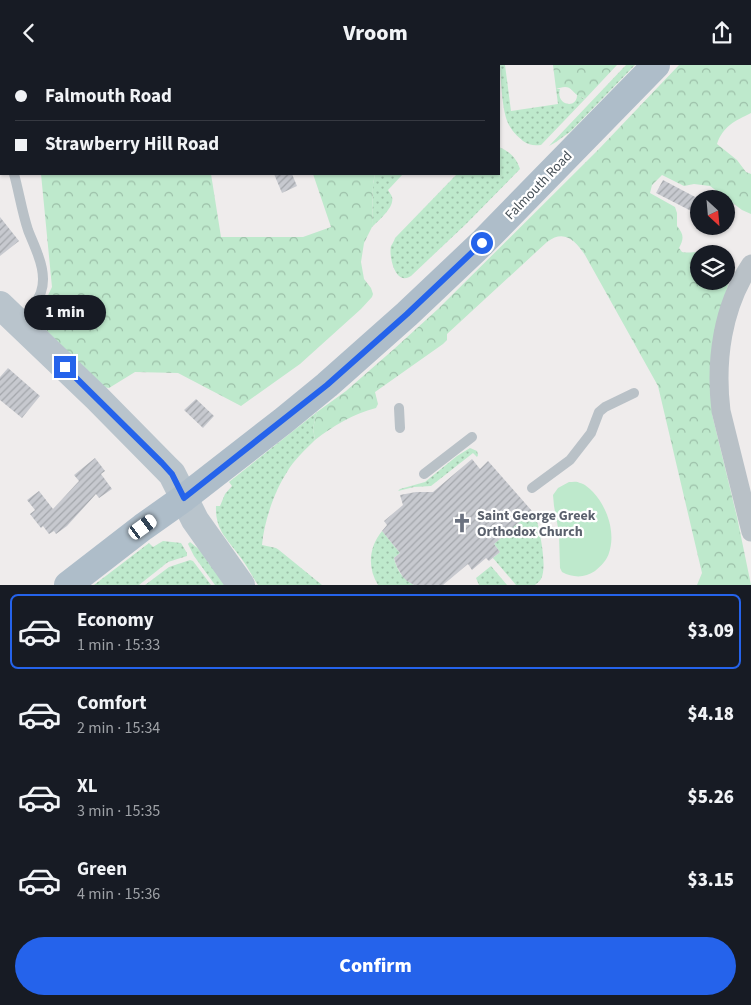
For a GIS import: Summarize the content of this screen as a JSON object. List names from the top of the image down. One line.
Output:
{"streets":{"main road":["Falmouth Road"]},"places":{"church":["Saint George Greek Orthodox Church"]},"north":"bottom right","page":{"header":"Vroom","banner":["Falmouth Road","Strawberry Hill Road"],"bubble":"1 min","list":[{"name":"Economy","note":"1 min · 15:33","value":"$3.09"},{"name":"Comfort","note":"2 min · 15:34","value":"$4.18"},{"name":"XL","note":"3 min · 15:35","value":"$5.26"},{"name":"Green","note":"4 min · 15:36","value":"$3.15"}],"buttons":"Confirm"}}
